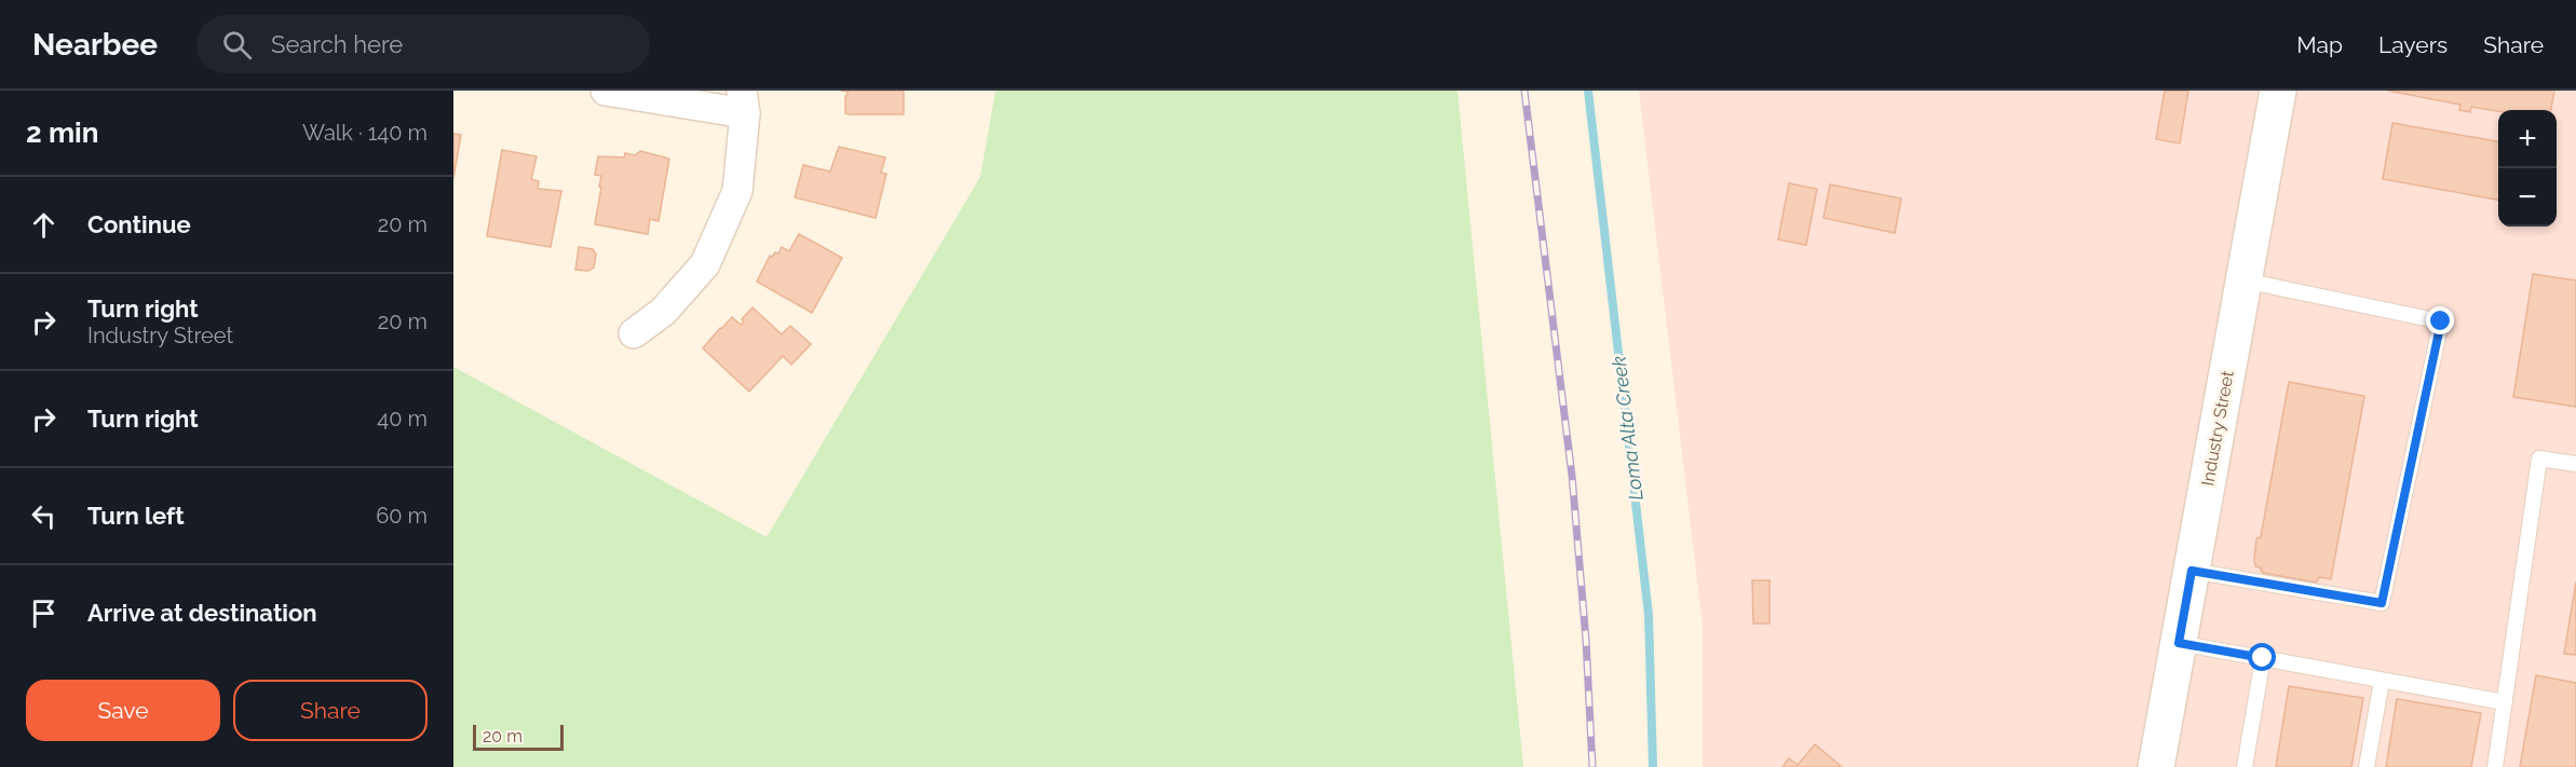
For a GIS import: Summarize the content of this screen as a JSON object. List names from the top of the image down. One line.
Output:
{"streets":{"street":["Industry Street"]},"water":["Loma Alta Creek"],"scale_bar":"20 m","page":{"header":"Nearbee","search":"Search here","nav":["Map","Layers","Share"],"heading":["2 min","Walk · 140 m"],"map_buttons":["+","−"],"list":[["Continue","20 m"],["Turn right","Industry Street","20 m"],["Turn right","40 m"],["Turn left","60 m"],"Arrive at destination"],"buttons":["Save","Share"],"scale":"20 m"}}
